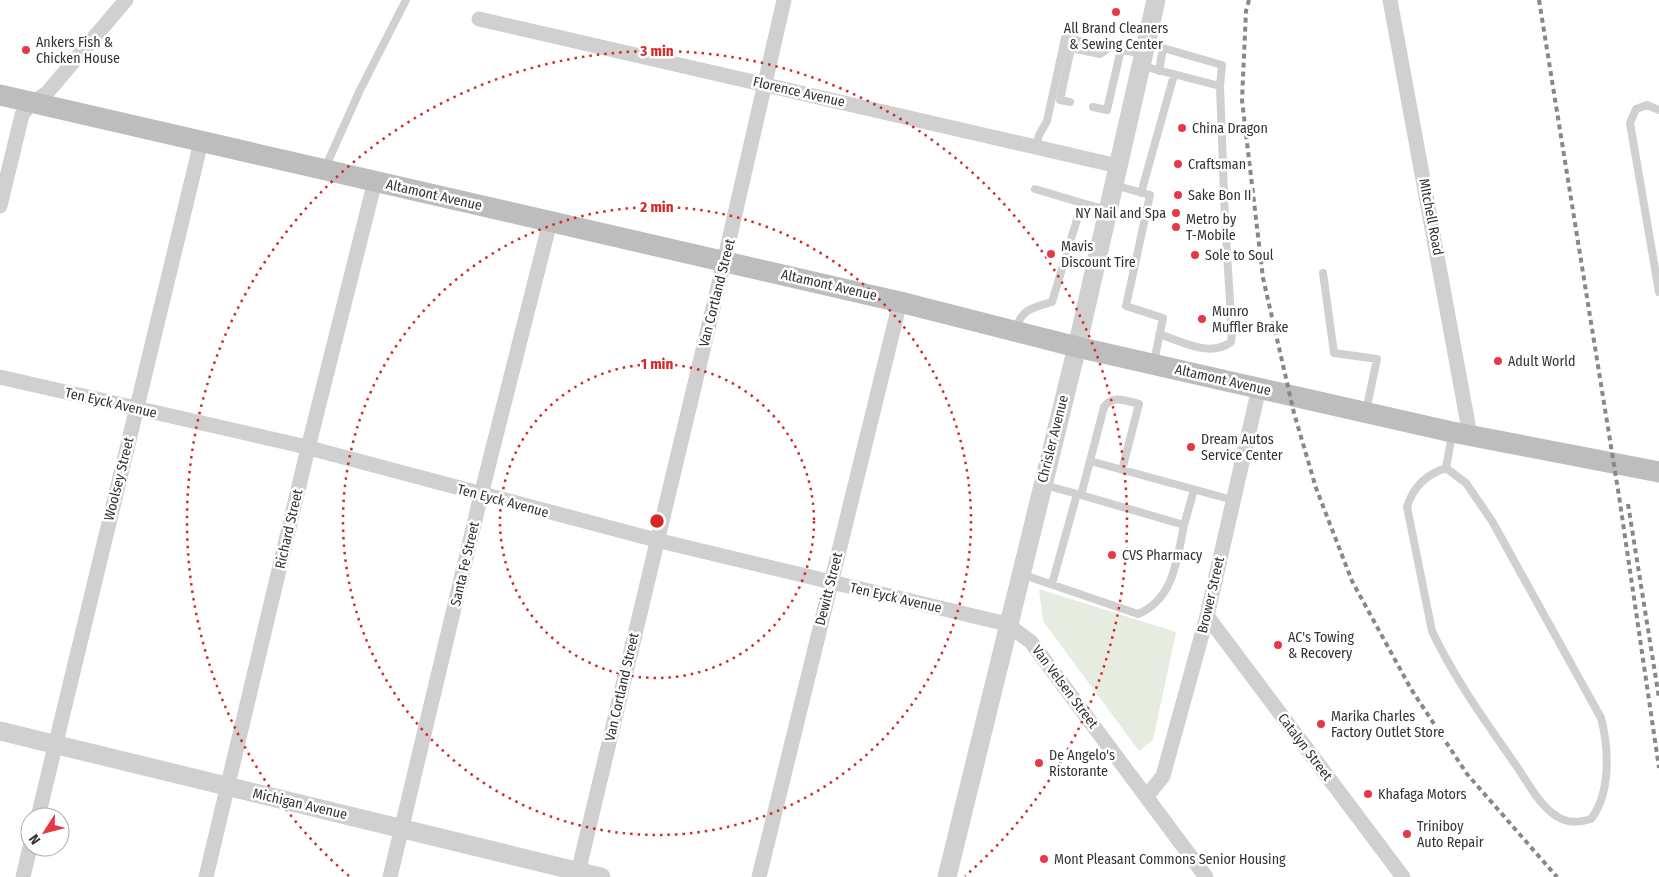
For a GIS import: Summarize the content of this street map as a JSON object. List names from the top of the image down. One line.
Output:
{"streets":{"main road":["Altamont Avenue"],"street":["Florence Avenue","MItchell Road","Van Cortland Street","Ten Eyck Avenue","Chrisler Avenue","Woolsey Street","Richard Street","Santa Fe Street","Dewitt Street","Brower Street","Van Velsen Street","Catalyn Street","Michigan Avenue"]},"crossings":[["Florence Avenue","Van Cortland Street"],["Florence Avenue","Chrisler Avenue"],["Altamont Avenue","MItchell Road"],["Altamont Avenue","Van Cortland Street"],["Altamont Avenue","Chrisler Avenue"],["Altamont Avenue","Woolsey Street"],["Altamont Avenue","Richard Street"],["Altamont Avenue","Santa Fe Street"],["Altamont Avenue","Dewitt Street"],["Altamont Avenue","Brower Street"],["Van Cortland Street","Ten Eyck Avenue"],["Van Cortland Street","Michigan Avenue"],["Ten Eyck Avenue","Chrisler Avenue"],["Ten Eyck Avenue","Woolsey Street"],["Ten Eyck Avenue","Richard Street"],["Ten Eyck Avenue","Santa Fe Street"],["Ten Eyck Avenue","Dewitt Street"],["Ten Eyck Avenue","Van Velsen Street"],["Chrisler Avenue","Van Velsen Street"],["Woolsey Street","Michigan Avenue"],["Richard Street","Michigan Avenue"],["Santa Fe Street","Michigan Avenue"],["Brower Street","Van Velsen Street"],["Brower Street","Catalyn Street"]],"places":["All Brand Cleaners & Sewing Center","Ankers Fish & Chicken House","China Dragon","Craftsman","Sake Bon II","NY Nail and Spa","Metro by T-Mobile","Mavis Discount Tire","Sole to Soul","Munro Muffler Brake","Adult World","Dream Autos Service Center","CVS Pharmacy","AC's Towing & Recovery","Marika Charles Factory Outlet Store","De Angelo's Ristorante","Khafaga Motors","Triniboy Auto Repair","Mont Pleasant Commons Senior Housing"],"north":"bottom left","rings":["3 min","2 min","1 min"]}
